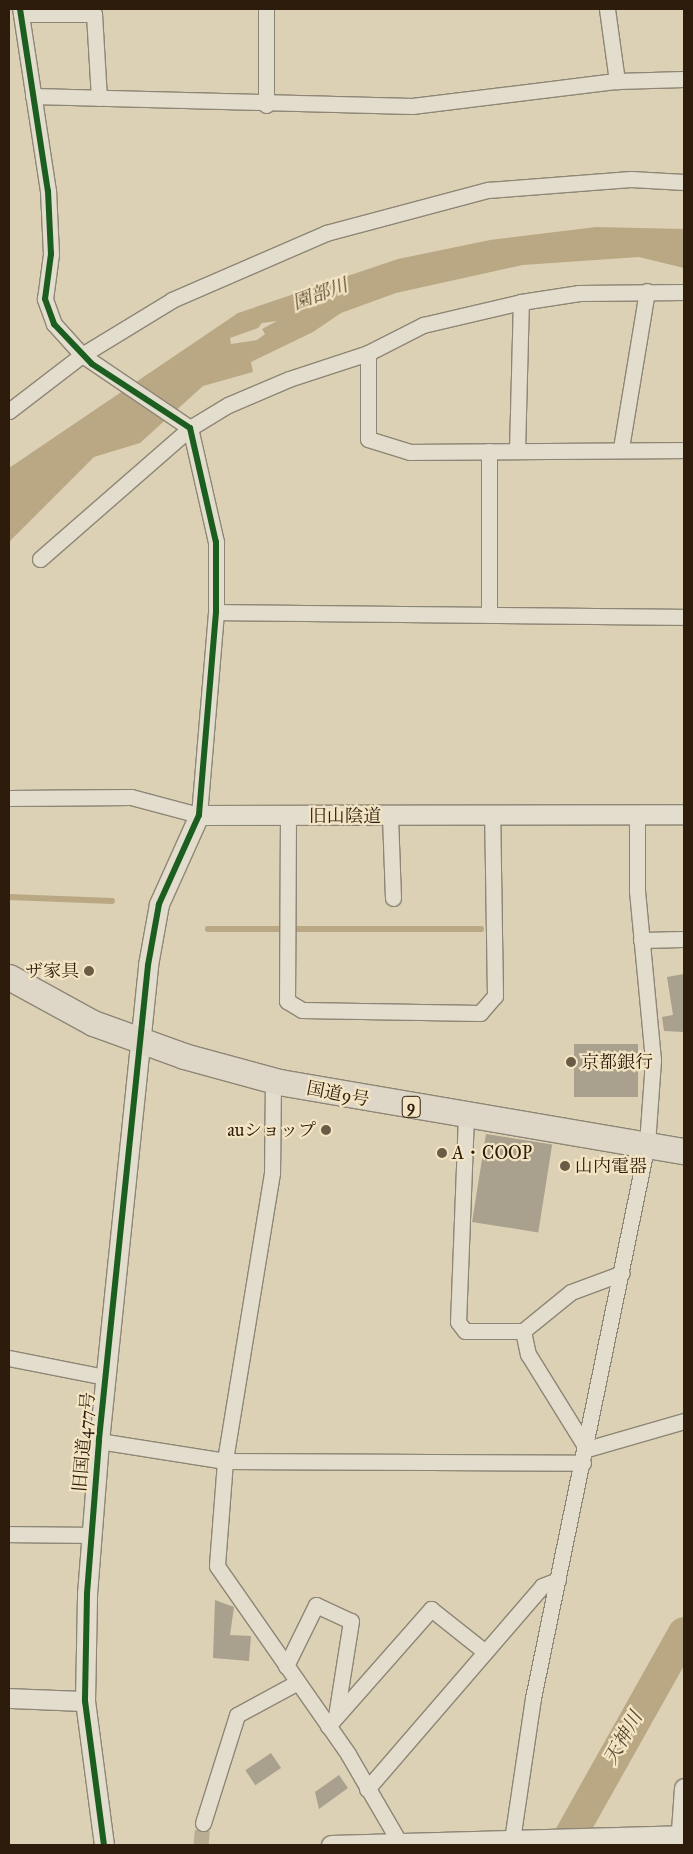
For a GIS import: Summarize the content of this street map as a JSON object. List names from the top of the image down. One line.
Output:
{"streets":{"highway":["国道9号","9"],"street":["旧山陰道","旧国道477号"]},"crossings":[["旧山陰道","旧国道477号"],["国道9号","旧国道477号"]],"water":["園部川","天神川"],"places":["ザ家具","京都銀行","auショップ","A・COOP","山内電器"]}
